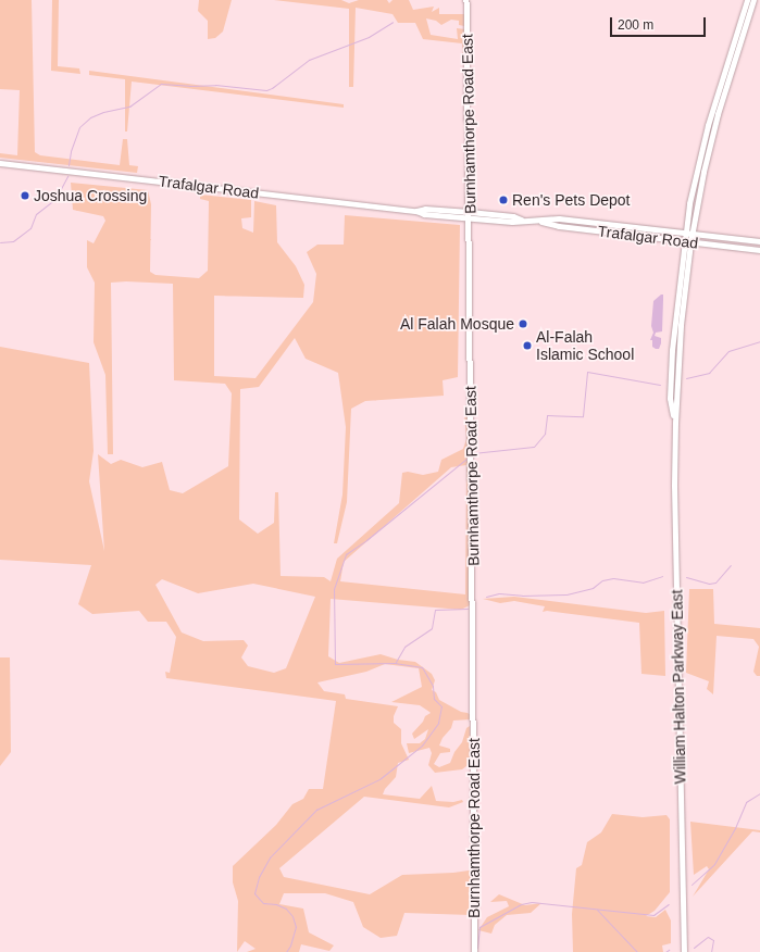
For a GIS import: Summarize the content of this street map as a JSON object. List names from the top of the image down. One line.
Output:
{"streets":{"main road":["Trafalgar Road","William Halton Parkway East"],"street":["Burnhamthorpe Road East"]},"crossings":[["Burnhamthorpe Road East","Trafalgar Road"],["Trafalgar Road","William Halton Parkway East"]],"places":["Joshua Crossing","Ren's Pets Depot","Al Falah Mosque","Al-Falah Islamic School"],"scale_bar":"200 m"}
